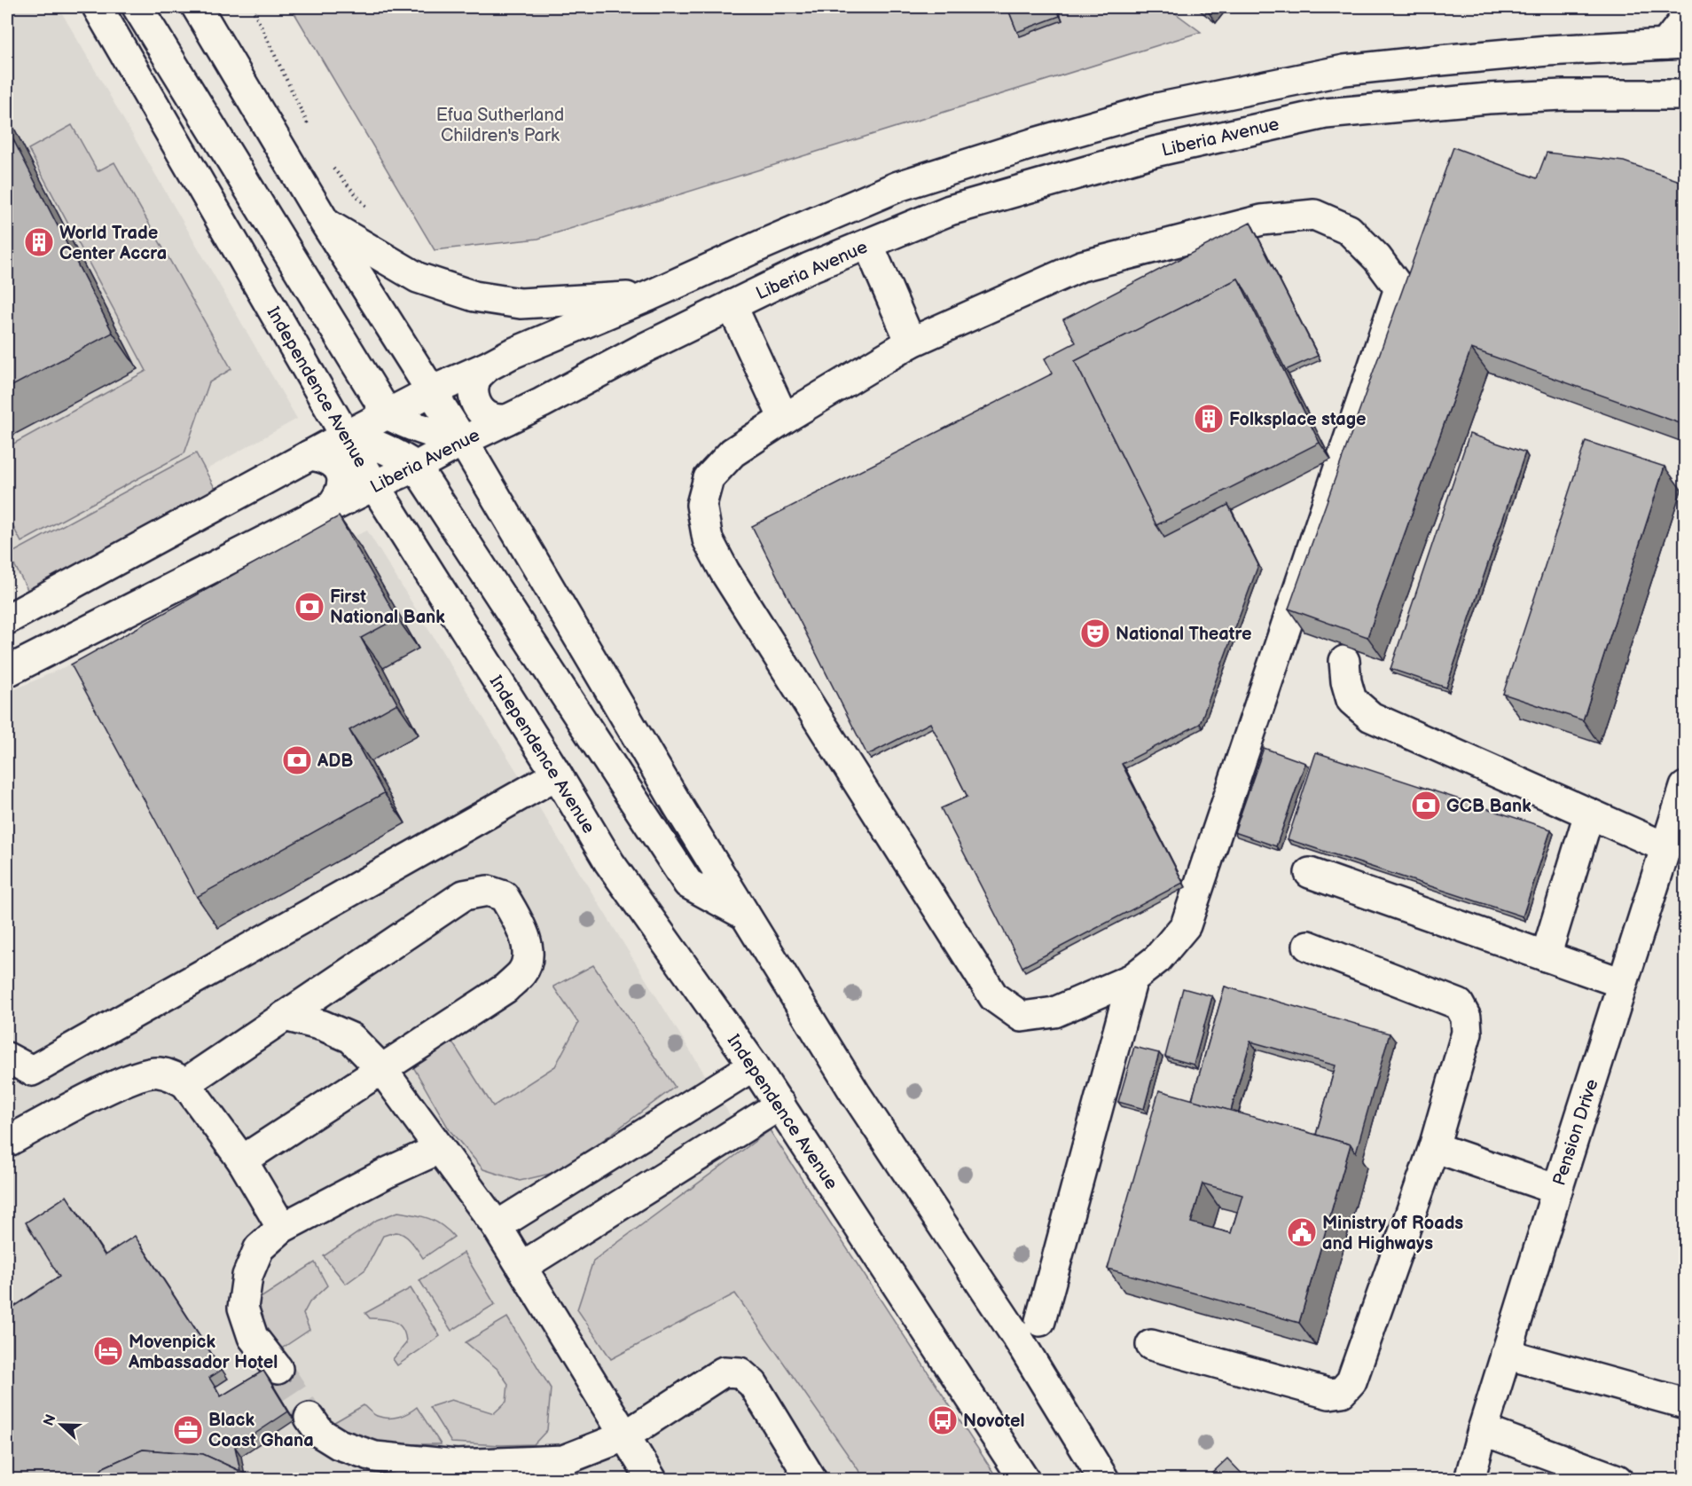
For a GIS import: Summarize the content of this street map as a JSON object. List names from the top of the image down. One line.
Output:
{"streets":{"main road":["Liberia Avenue","Independence Avenue","Pension Drive"]},"crossings":[["Liberia Avenue","Independence Avenue"]],"parks":["Efua Sutherland Children's Park"],"places":{"building":["World Trade Center Accra","Folksplace stage"],"bank":["First National Bank","ADB","GCB Bank"],"theatre":["National Theatre"],"public building":["Ministry of Roads and Highways"],"hotel":["Movenpick Ambassador Hotel"],"bus stop":["Novotel"],"office":["Black Coast Ghana"]},"north":"left"}
